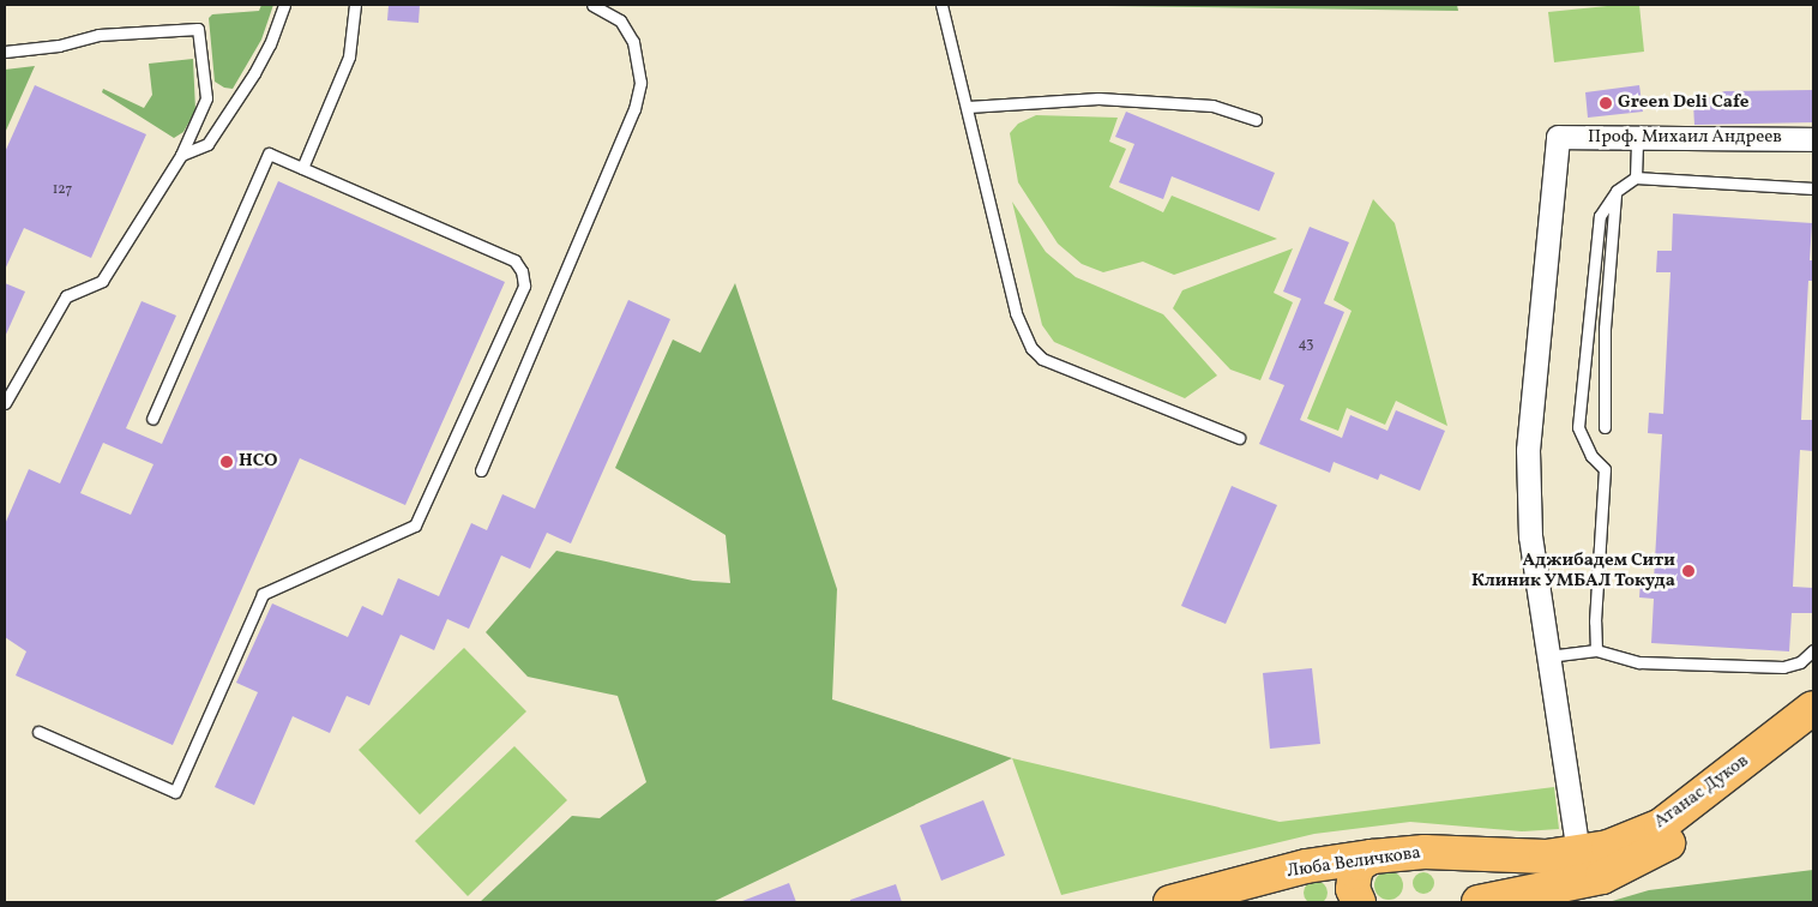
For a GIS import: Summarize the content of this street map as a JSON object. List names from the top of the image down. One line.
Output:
{"streets":{"main road":["Атанас Дуков","Люба Величкова"],"street":["Проф. Михаил Андреев"]},"crossings":[["Атанас Дуков","Люба Величкова"]],"places":["Green Deli Cafe","НСО","Аджибадем Сити Клиник УМБАЛ Токуда"],"house_numbers":["127","43"]}
